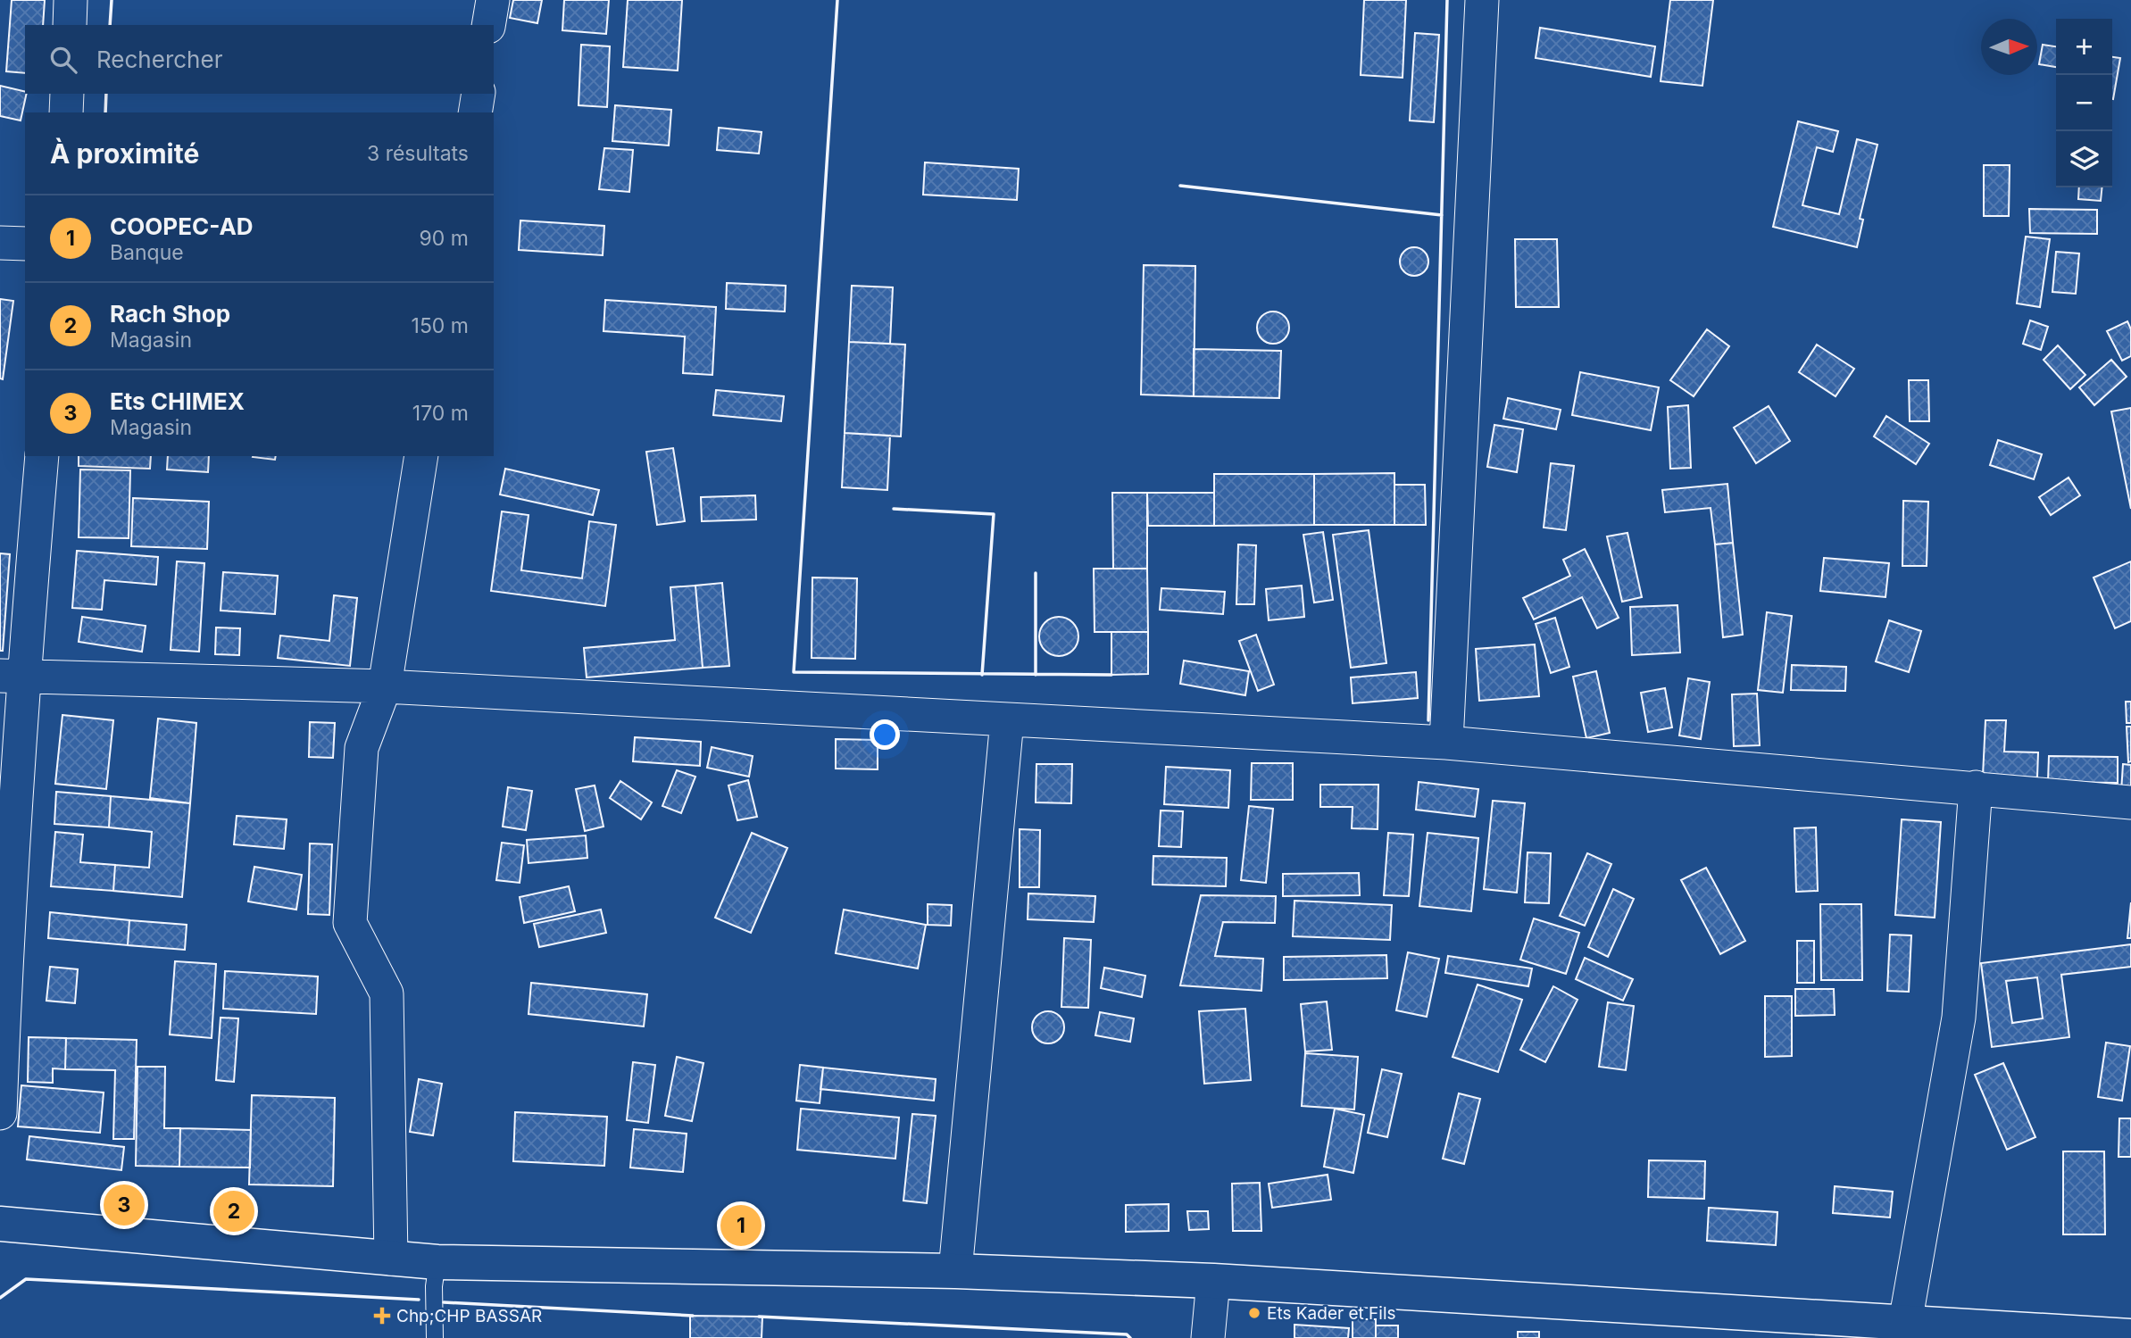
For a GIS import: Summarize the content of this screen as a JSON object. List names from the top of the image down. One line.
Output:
{"places":{"other":["Ets Kader et Fils"],"health":["Chp;CHP BASSAR"]},"north":"right","page":{"map_buttons":["+","−"],"search":"Rechercher","heading":["À proximité","3 résultats"],"list":[{"mark":"1","name":"COOPEC-AD","note":"Banque","value":"90 m"},{"mark":"2","name":"Rach Shop","note":"Magasin","value":"150 m"},{"mark":"3","name":"Ets CHIMEX","note":"Magasin","value":"170 m"}],"pins":["3","2","1"]}}
